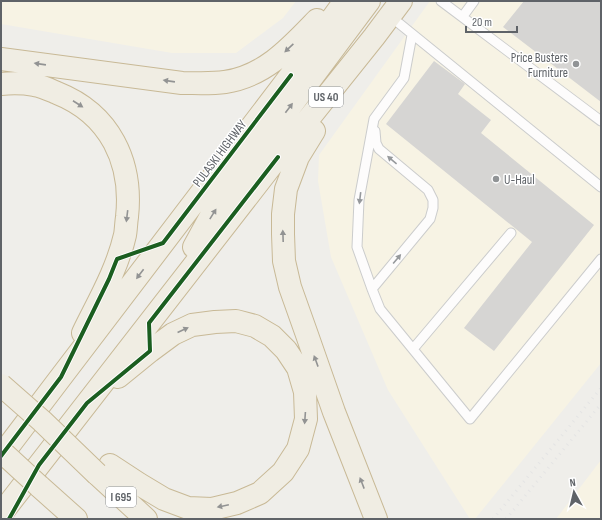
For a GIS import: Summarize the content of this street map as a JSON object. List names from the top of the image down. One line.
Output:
{"streets":{"highway":["US 40","PULASKI HIGHWAY","I 695"]},"places":["Price Busters Furniture","U-Haul"],"scale_bar":"20 m","north":"top"}
